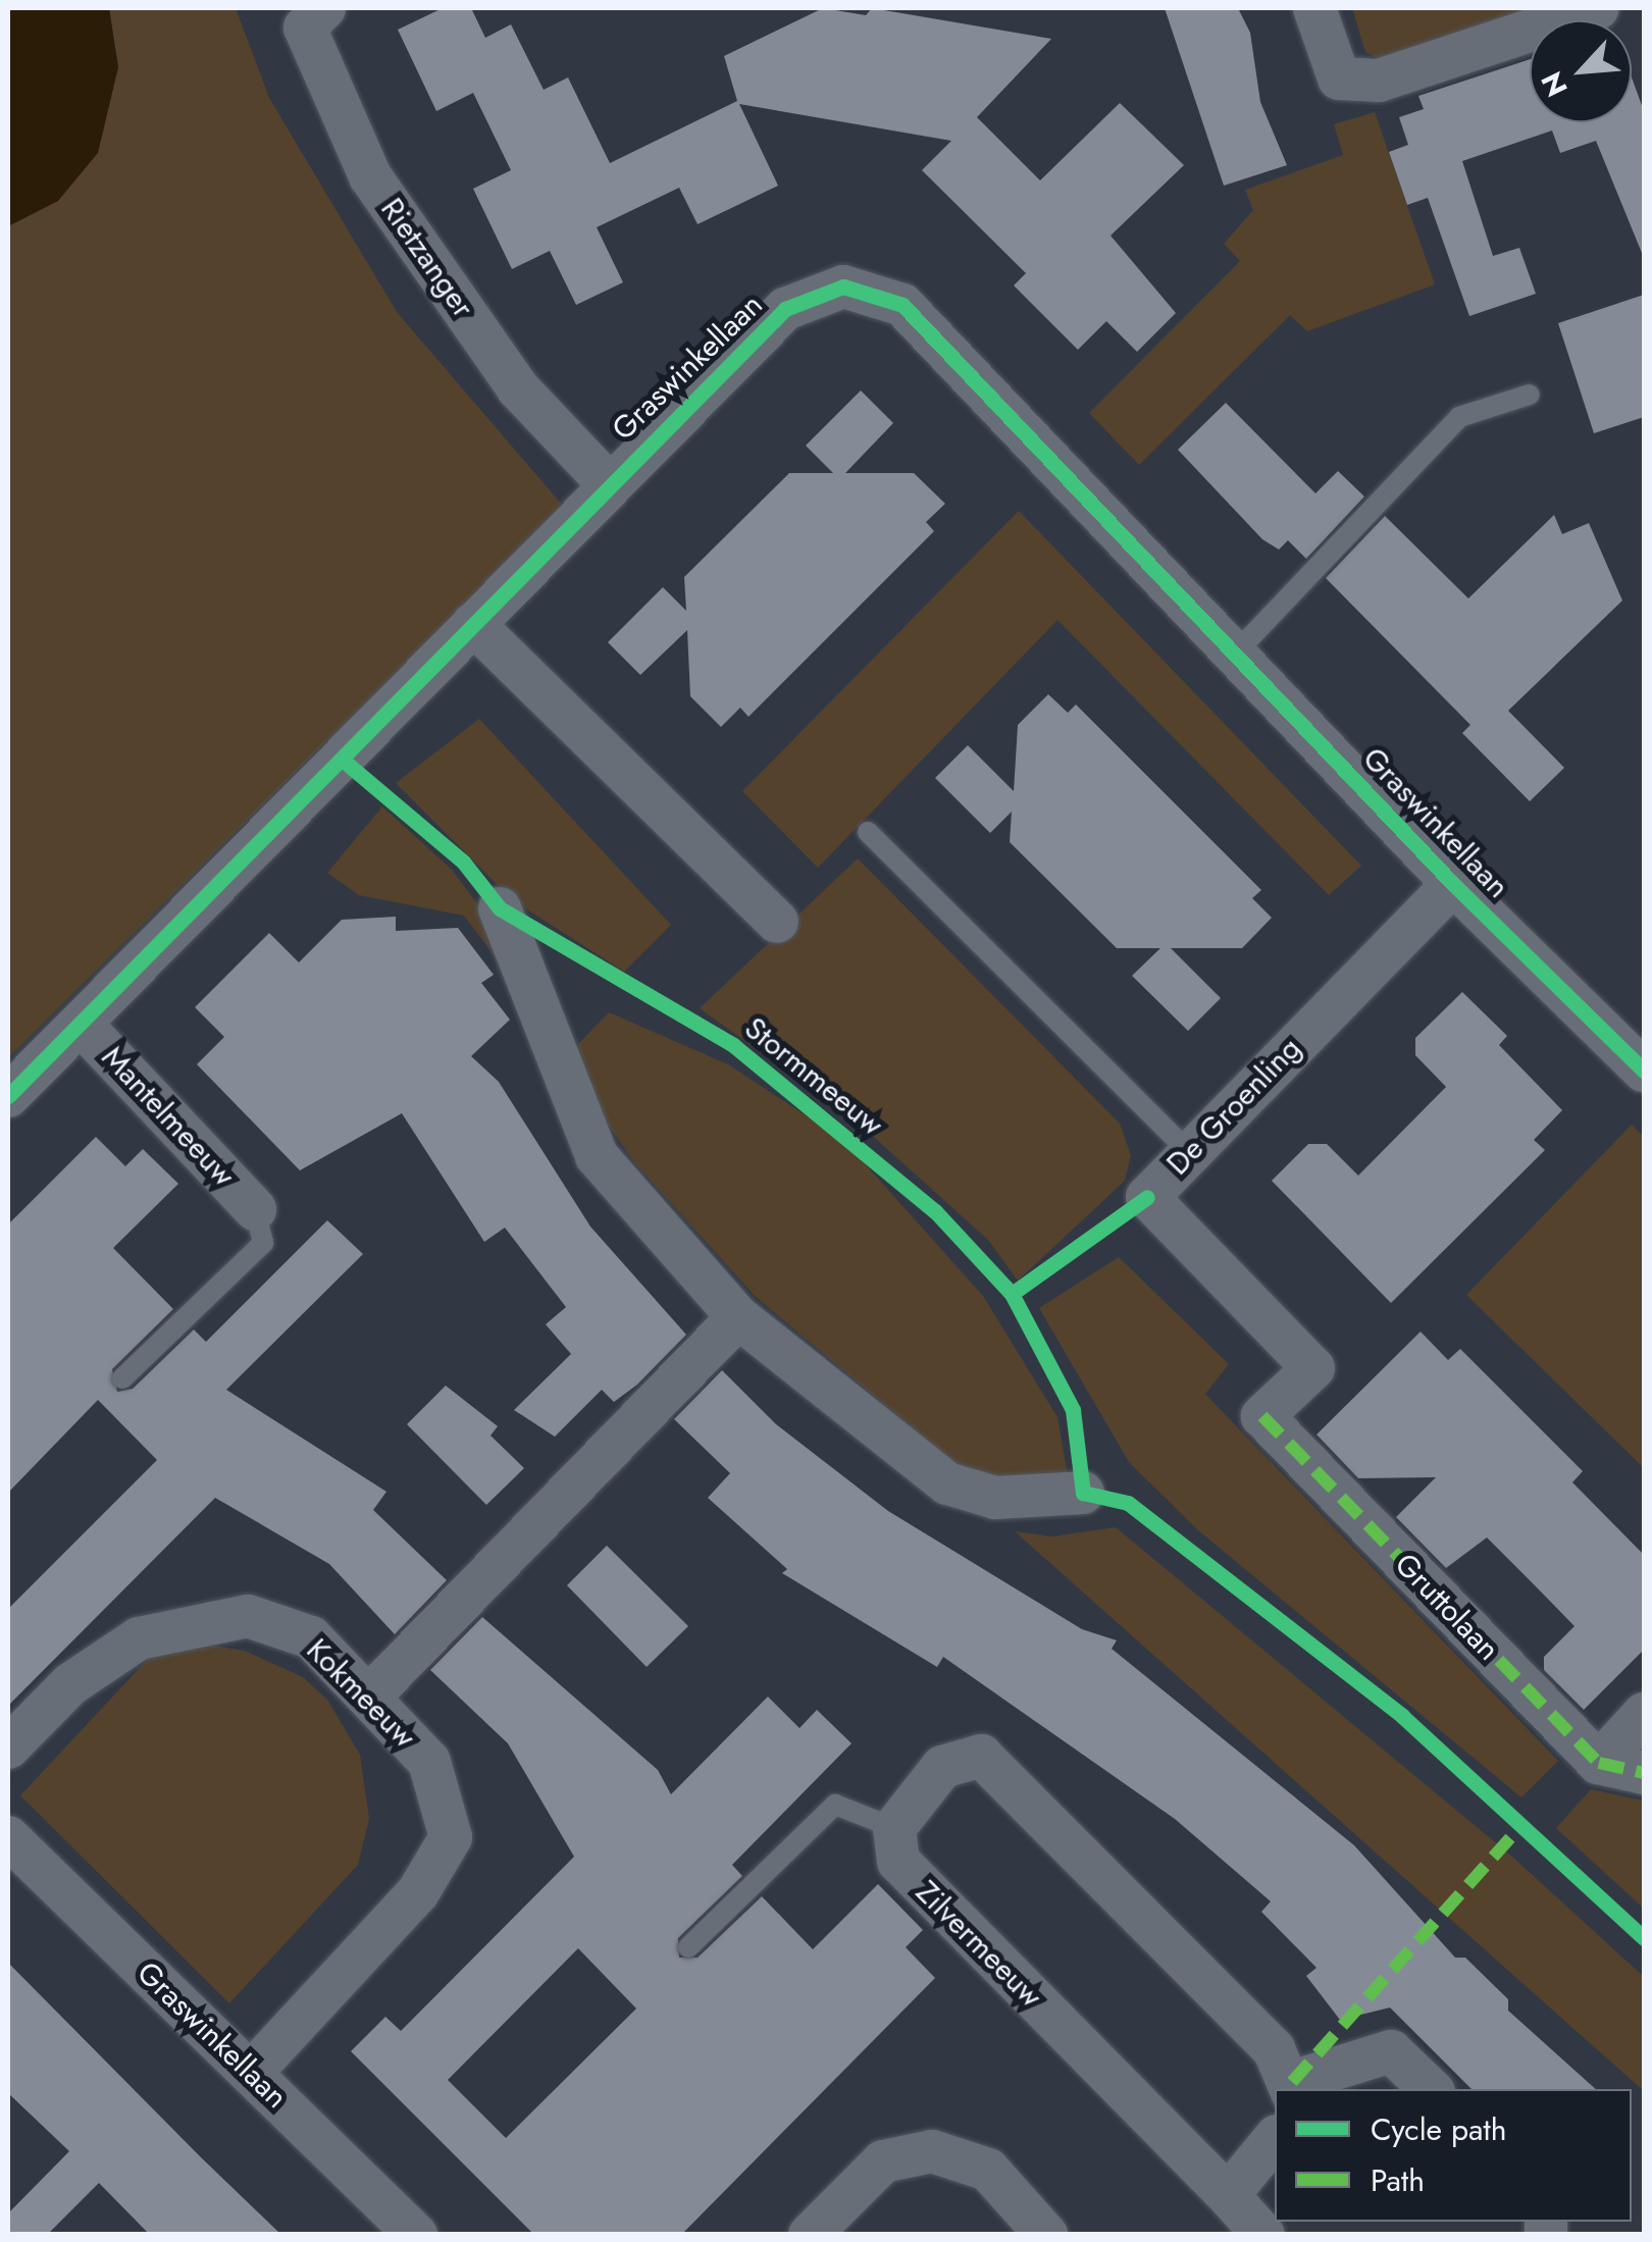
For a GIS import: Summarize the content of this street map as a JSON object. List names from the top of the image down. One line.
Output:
{"streets":{"street":["Rietzanger","Graswinkellaan","De Groenling","Mantelmeeuw","Gruttolaan","Kokmeeuw","Zilvermeeuw"],"cycle path":["Stormmeeuw"]},"crossings":[["Rietzanger","Graswinkellaan"],["Graswinkellaan","De Groenling"],["Graswinkellaan","Mantelmeeuw"],["Graswinkellaan","Kokmeeuw"],["De Groenling","Gruttolaan"]],"legend":["Cycle path","Path"],"north":"bottom left"}
